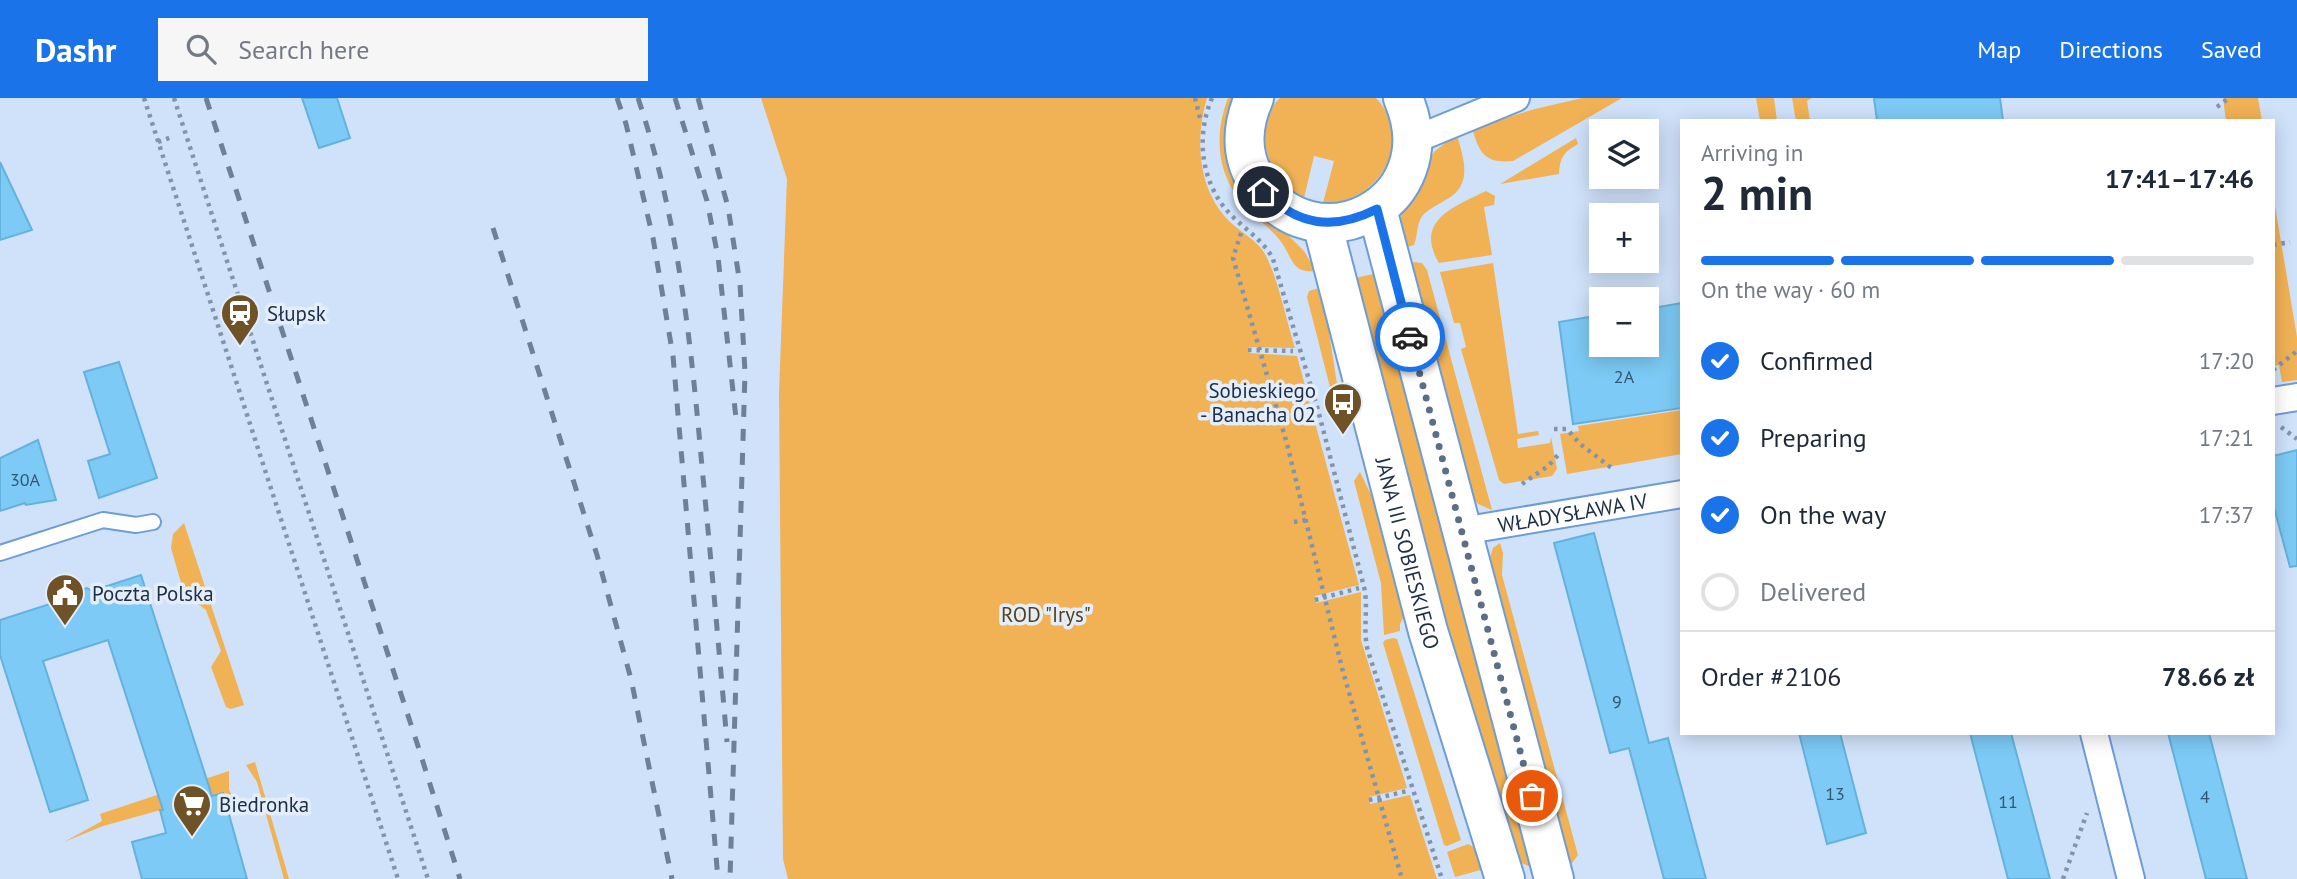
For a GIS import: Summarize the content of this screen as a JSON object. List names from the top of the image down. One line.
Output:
{"streets":{"street":["WŁADYSŁAWA IV","JANA III SOBIESKIEGO"]},"parks":["ROD \"Irys\""],"places":{"station":["Słupsk"],"bus stop":["Sobieskiego - Banacha 02"],"public building":["Poczta Polska"],"supermarket":["Biedronka"]},"house_numbers":["2A","30A","9","13","4","11"],"page":{"header":"Dashr","search":"Search here","nav":["Map","Directions","Saved"],"map_buttons":["+","−"],"heading":["2 min","Arriving in","17:41–17:46"],"panel":["Order #2106","78.66 zł"],"bar":"On the way · 60 m","list":[["Confirmed","17:20"],["Preparing","17:21"],["On the way","17:37"],"Delivered"]}}
